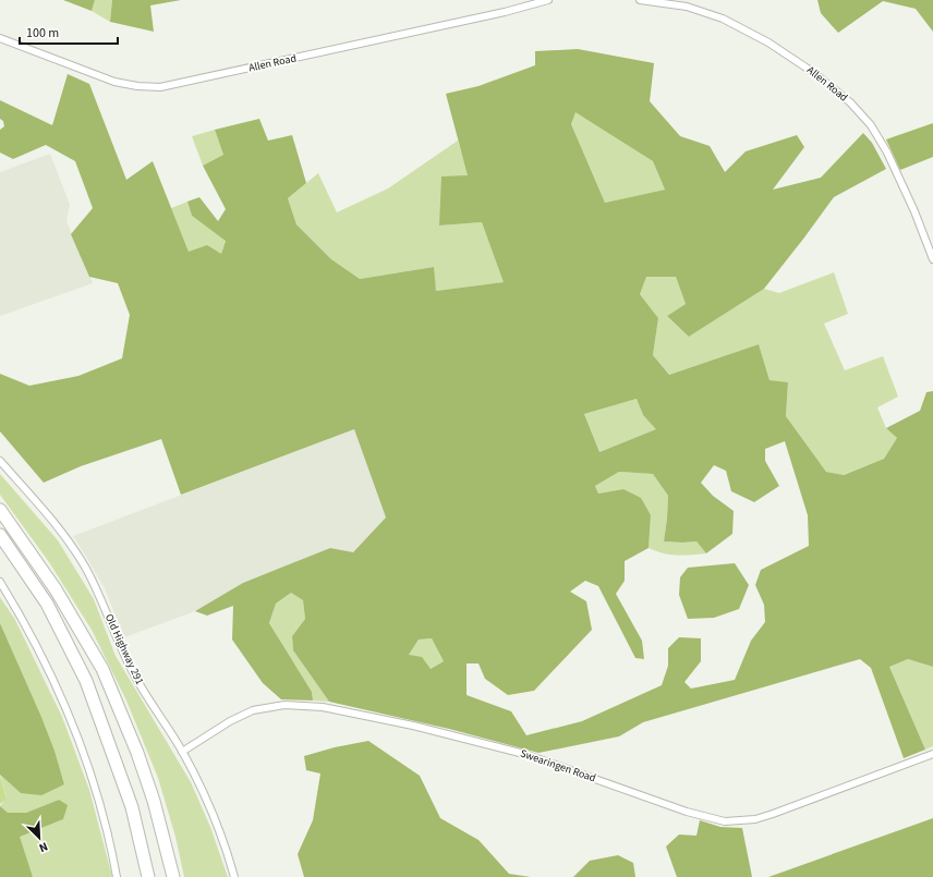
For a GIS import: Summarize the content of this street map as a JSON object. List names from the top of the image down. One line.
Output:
{"streets":{"street":["Allen Road","Old Highway 291","Swearingen Road"]},"crossings":[["Old Highway 291","Swearingen Road"]],"scale_bar":"100 m","north":"bottom right"}
